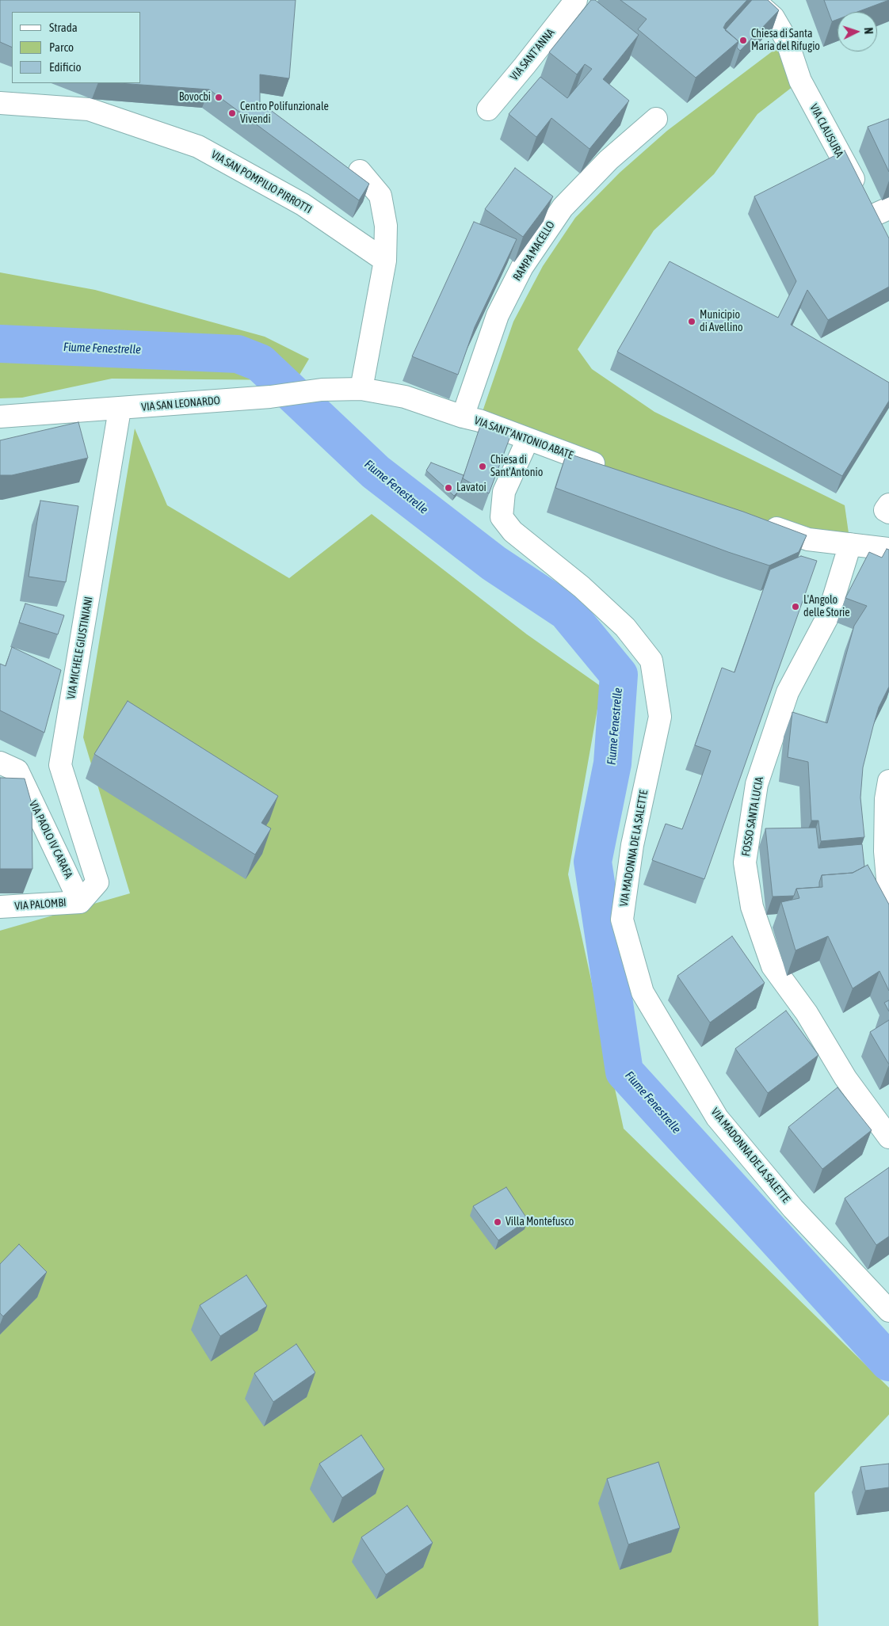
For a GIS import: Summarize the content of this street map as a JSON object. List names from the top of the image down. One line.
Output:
{"streets":{"street":["VIA SANT'ANNA","VIA CLAUSURA","VIA SAN POMPILIO PIRROTTI","RAMPA MACELLO","VIA SAN LEONARDO","VIA SANT'ANTONIO ABATE","VIA MICHELE GIUSTINIANI","FOSSO SANTA LUCIA","VIA PAOLO IV CARAFA","VIA MADONNA DE LA SALETTE","VIA PALOMBI"]},"crossings":[["RAMPA MACELLO","VIA SANT'ANTONIO ABATE"],["VIA SAN LEONARDO","VIA SANT'ANTONIO ABATE"],["VIA SAN LEONARDO","VIA MICHELE GIUSTINIANI"],["VIA SANT'ANTONIO ABATE","VIA MADONNA DE LA SALETTE"],["VIA MICHELE GIUSTINIANI","VIA PAOLO IV CARAFA"],["VIA MICHELE GIUSTINIANI","VIA PALOMBI"],["VIA PAOLO IV CARAFA","VIA PALOMBI"]],"water":["Fiume Fenestrelle"],"places":["Chiesa di Santa Maria del Rifugio","Bovocbi","Centro Polifunzionale Vivendi","Municipio di Avellino","Chiesa di Sant'Antonio","Lavatoi","L'Angolo delle Storie","Villa Montefusco"],"legend":["Strada","Parco","Edificio"],"north":"right"}
